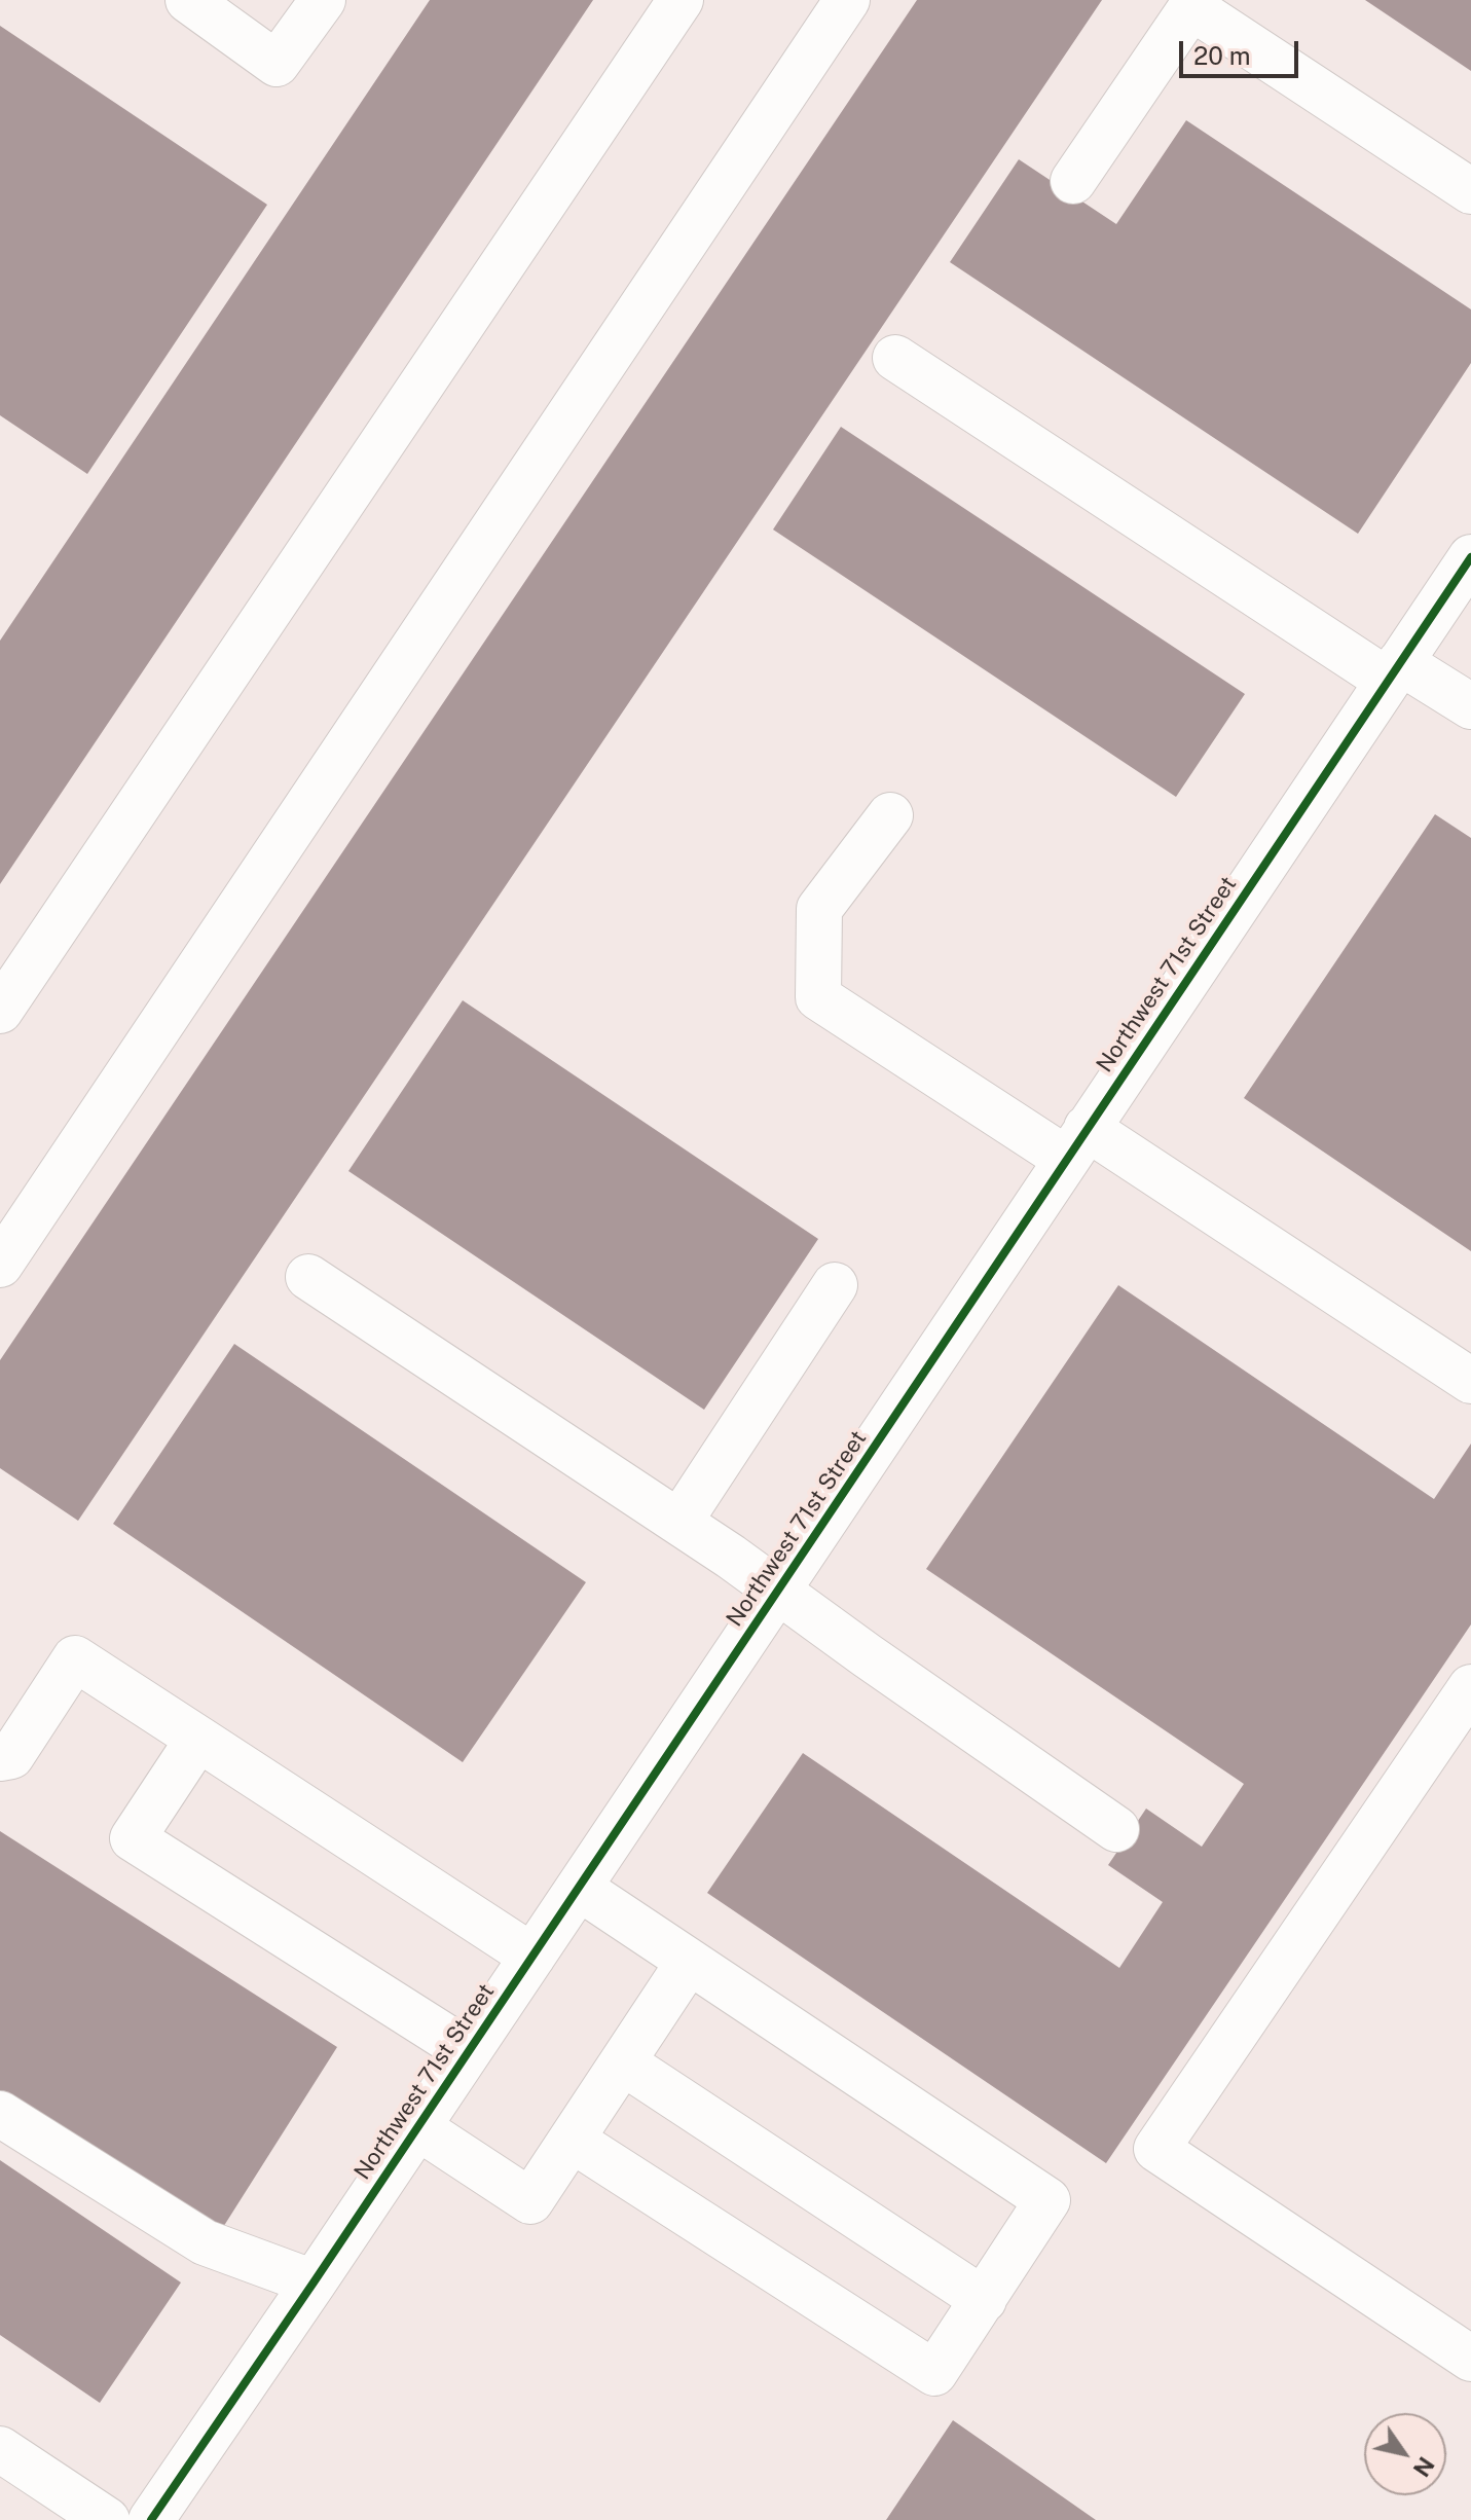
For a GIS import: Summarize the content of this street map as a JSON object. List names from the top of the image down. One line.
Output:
{"streets":{"street":["Northwest 71st Street"]},"scale_bar":"20 m","north":"bottom right"}
